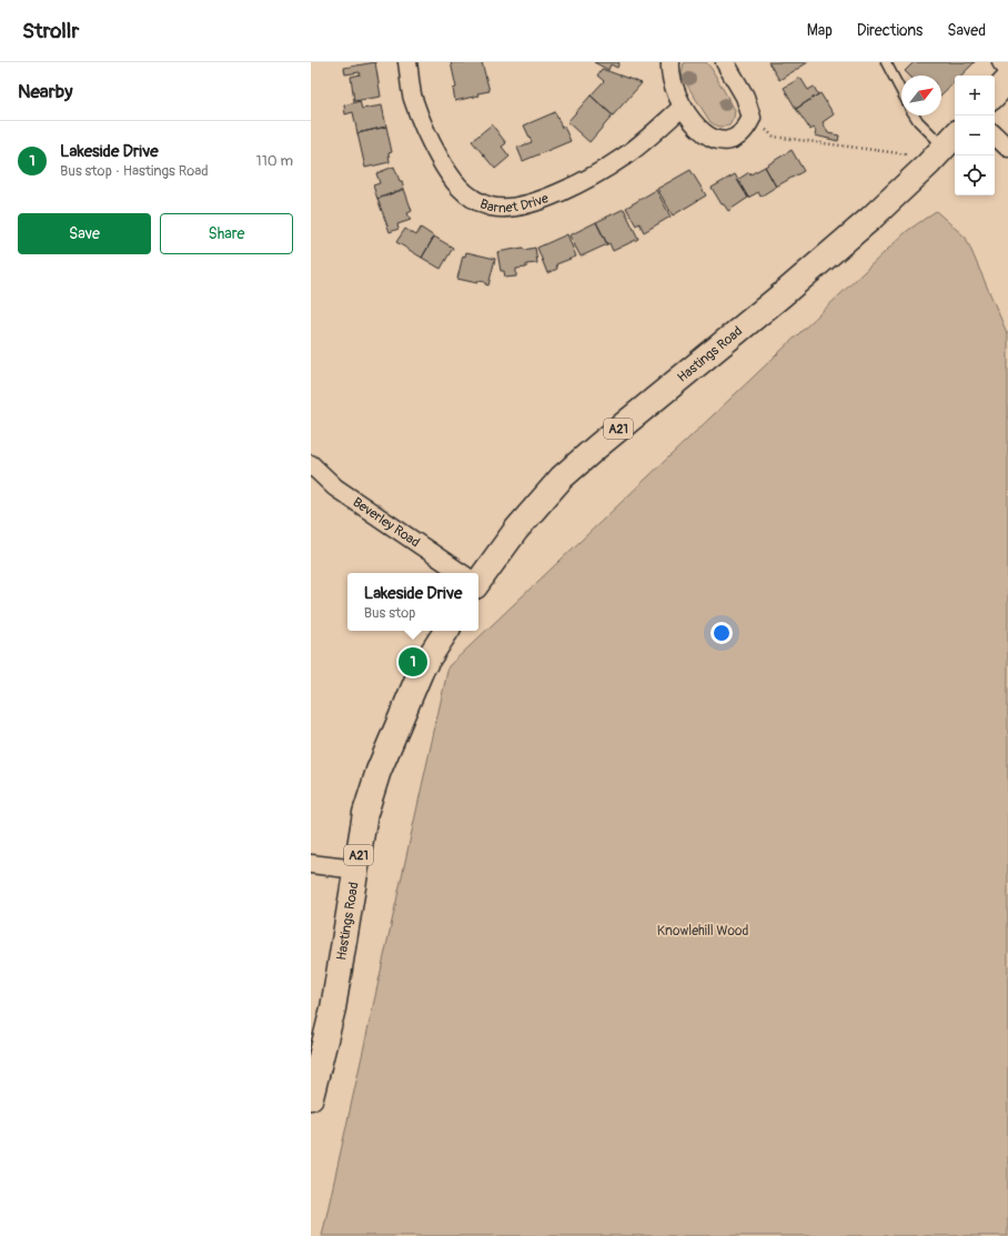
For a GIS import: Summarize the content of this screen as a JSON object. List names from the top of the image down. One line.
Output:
{"streets":{"main road":["Hastings Road","A21"],"street":["Barnet Drive","Beverley Road"]},"parks":["Knowlehill Wood"],"north":"top right","page":{"header":"Strollr","nav":["Map","Directions","Saved"],"heading":"Nearby","map_buttons":["+","−"],"list":[{"mark":"1","name":"Lakeside Drive","note":"Bus stop · Hastings Road","value":"110 m"}],"buttons":["Save","Share"],"popup":["Lakeside Drive","Bus stop"],"pins":"1"}}
